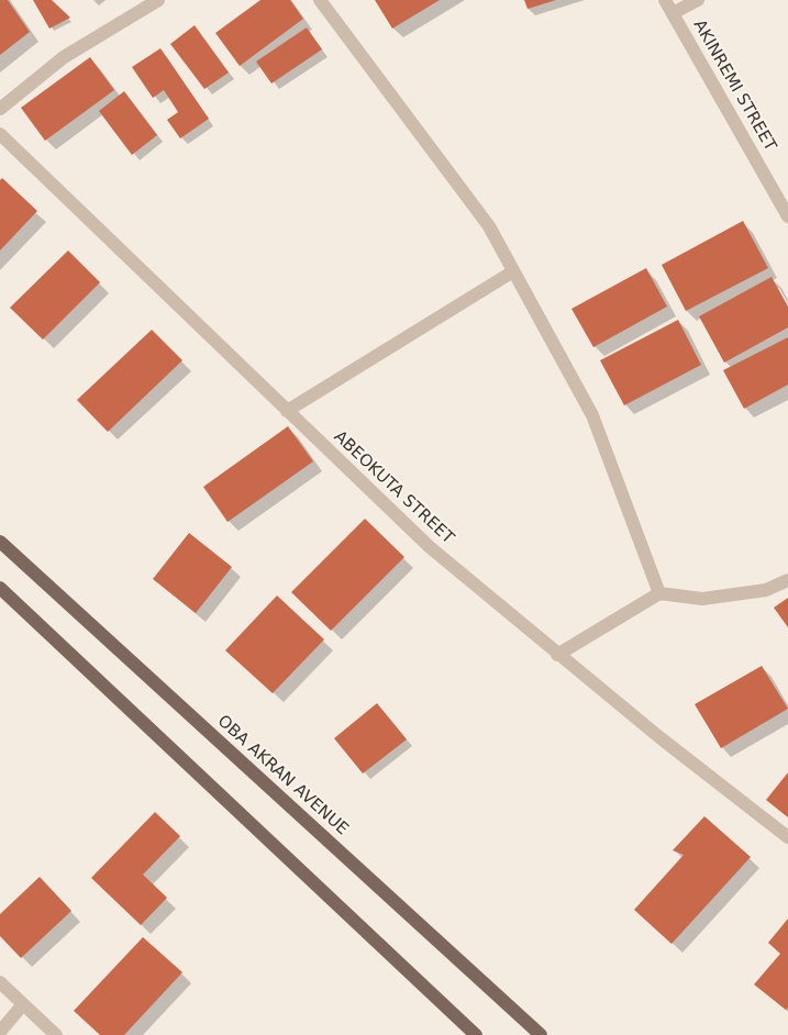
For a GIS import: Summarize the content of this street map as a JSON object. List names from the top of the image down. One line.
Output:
{"streets":{"main road":["OBA AKRAN AVENUE"],"street":["AKINREMI STREET","ABEOKUTA STREET"]}}
